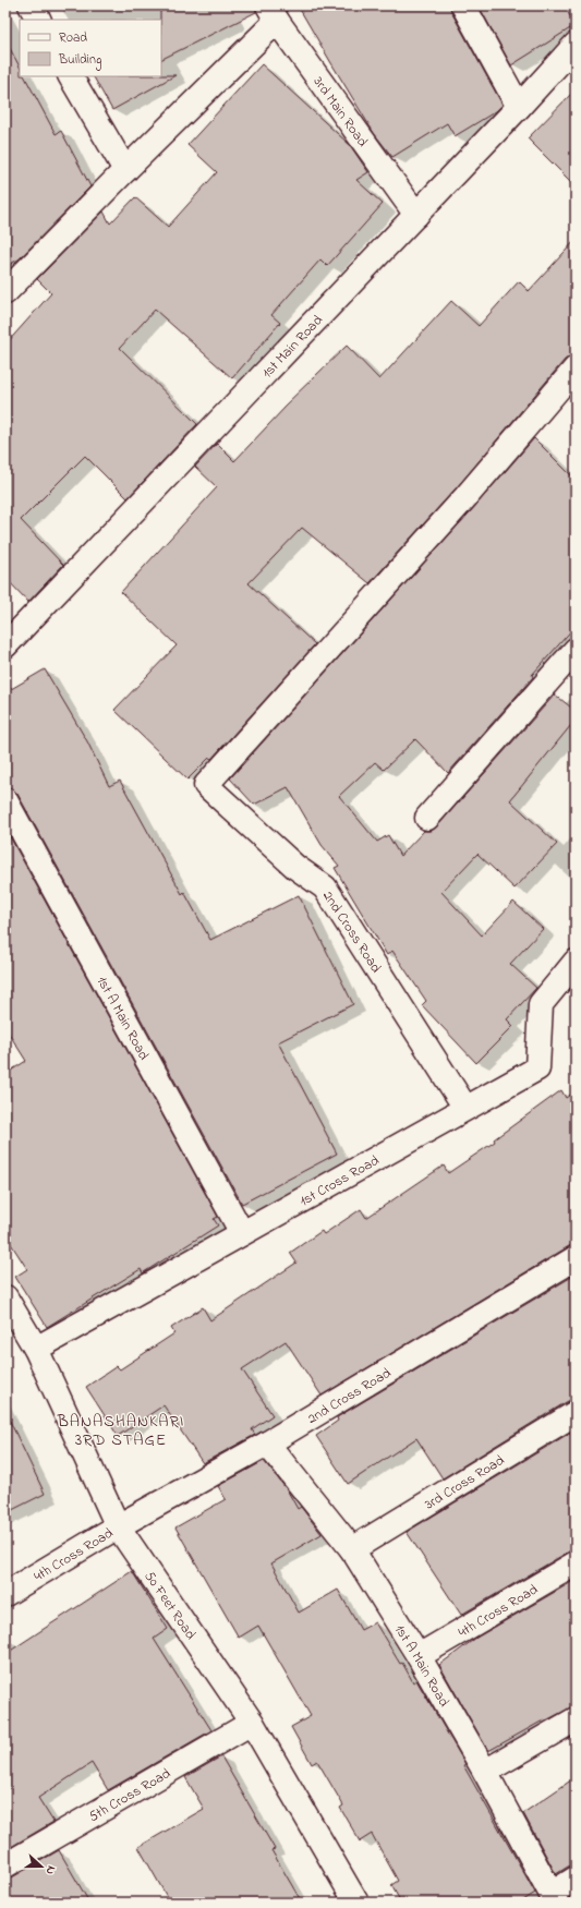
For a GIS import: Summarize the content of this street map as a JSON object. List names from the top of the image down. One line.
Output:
{"streets":{"street":["3rd Main Road","1st Main Road","2nd Cross Road","1st A Main Road","1st Cross Road","3rd Cross Road","4th Cross Road","50 Feet Road","5th Cross Road"]},"crossings":[["3rd Main Road","1st Main Road"],["2nd Cross Road","1st A Main Road"],["2nd Cross Road","1st Cross Road"],["2nd Cross Road","4th Cross Road"],["2nd Cross Road","50 Feet Road"],["1st A Main Road","1st Cross Road"],["1st A Main Road","3rd Cross Road"],["1st A Main Road","4th Cross Road"],["1st Cross Road","50 Feet Road"],["4th Cross Road","50 Feet Road"],["50 Feet Road","5th Cross Road"]],"districts":["BANASHANKARI 3RD STAGE"],"legend":["Road","Building"],"north":"right"}
